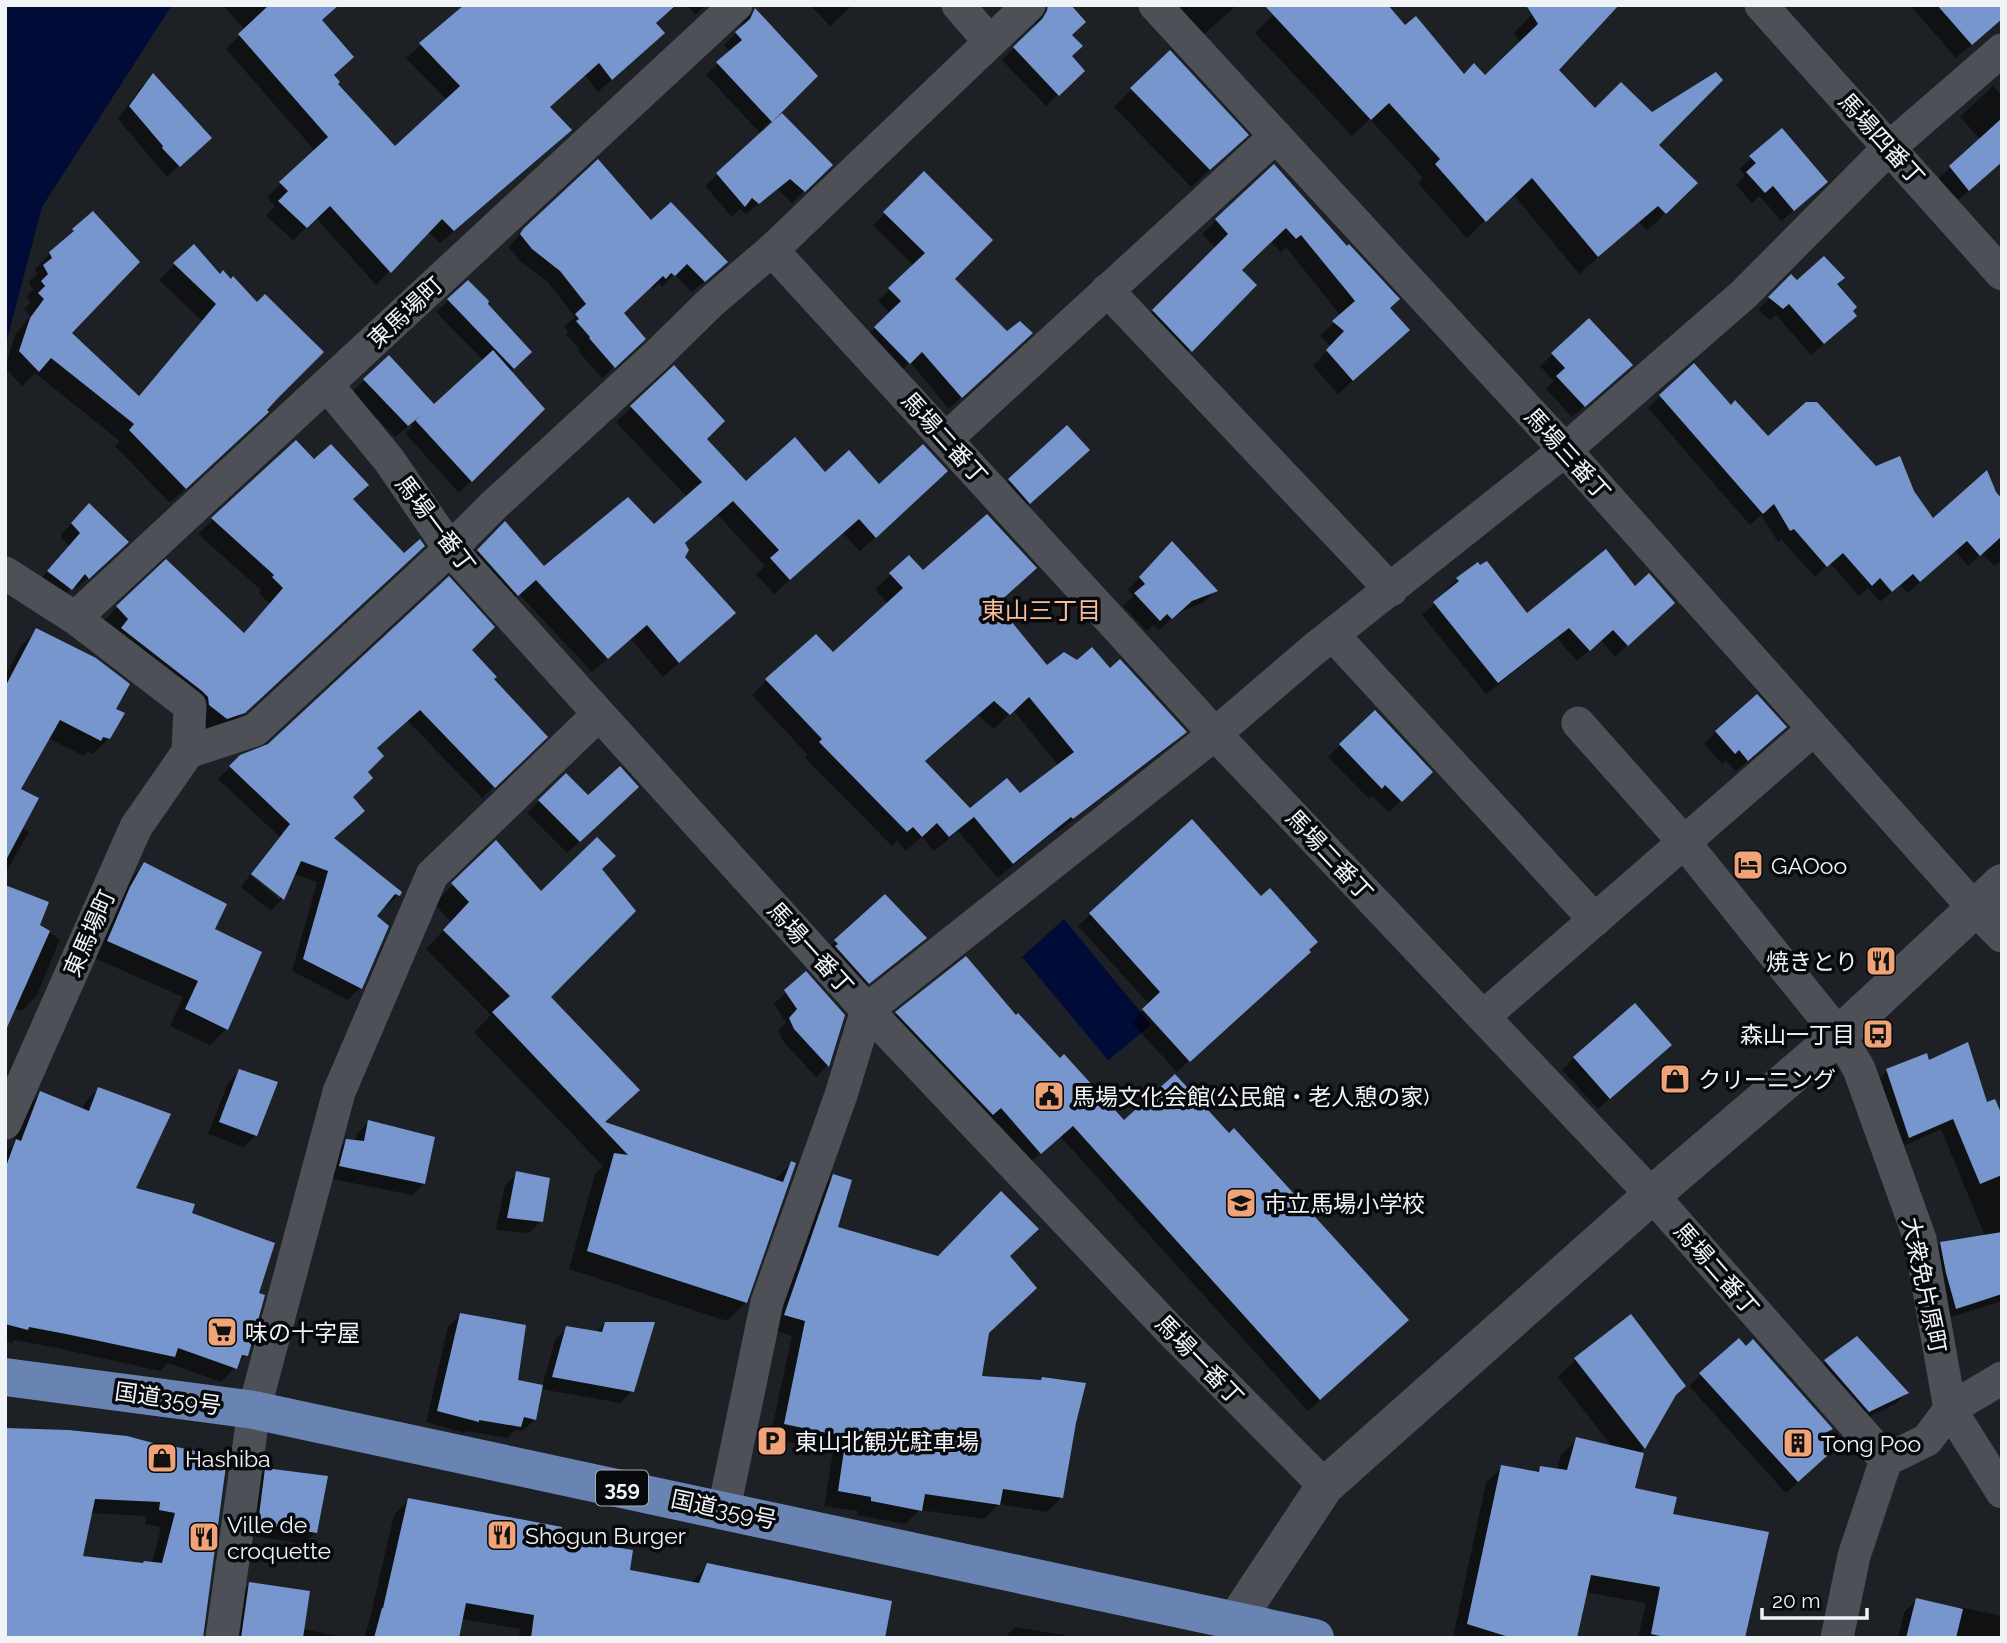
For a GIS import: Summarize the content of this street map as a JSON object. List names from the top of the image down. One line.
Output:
{"streets":{"highway":["国道359号","359"],"street":["馬場四番丁","東馬場町","馬場二番丁","馬場三番丁","馬場一番丁","大衆免片原町"]},"crossings":[["東馬場町","馬場一番丁"]],"districts":["東山三丁目"],"places":{"hotel":["GAOoo"],"restaurant":["焼きとり","Shogun Burger","Ville de croquette"],"bus stop":["森山一丁目"],"shop":["クリーニング","Hashiba"],"public building":["馬場文化会館(公民館・老人憩の家)"],"school or university":["市立馬場小学校"],"supermarket":["味の十字屋"],"parking":["東山北観光駐車場"],"building":["Tong Poo"]},"scale_bar":"20 m"}
